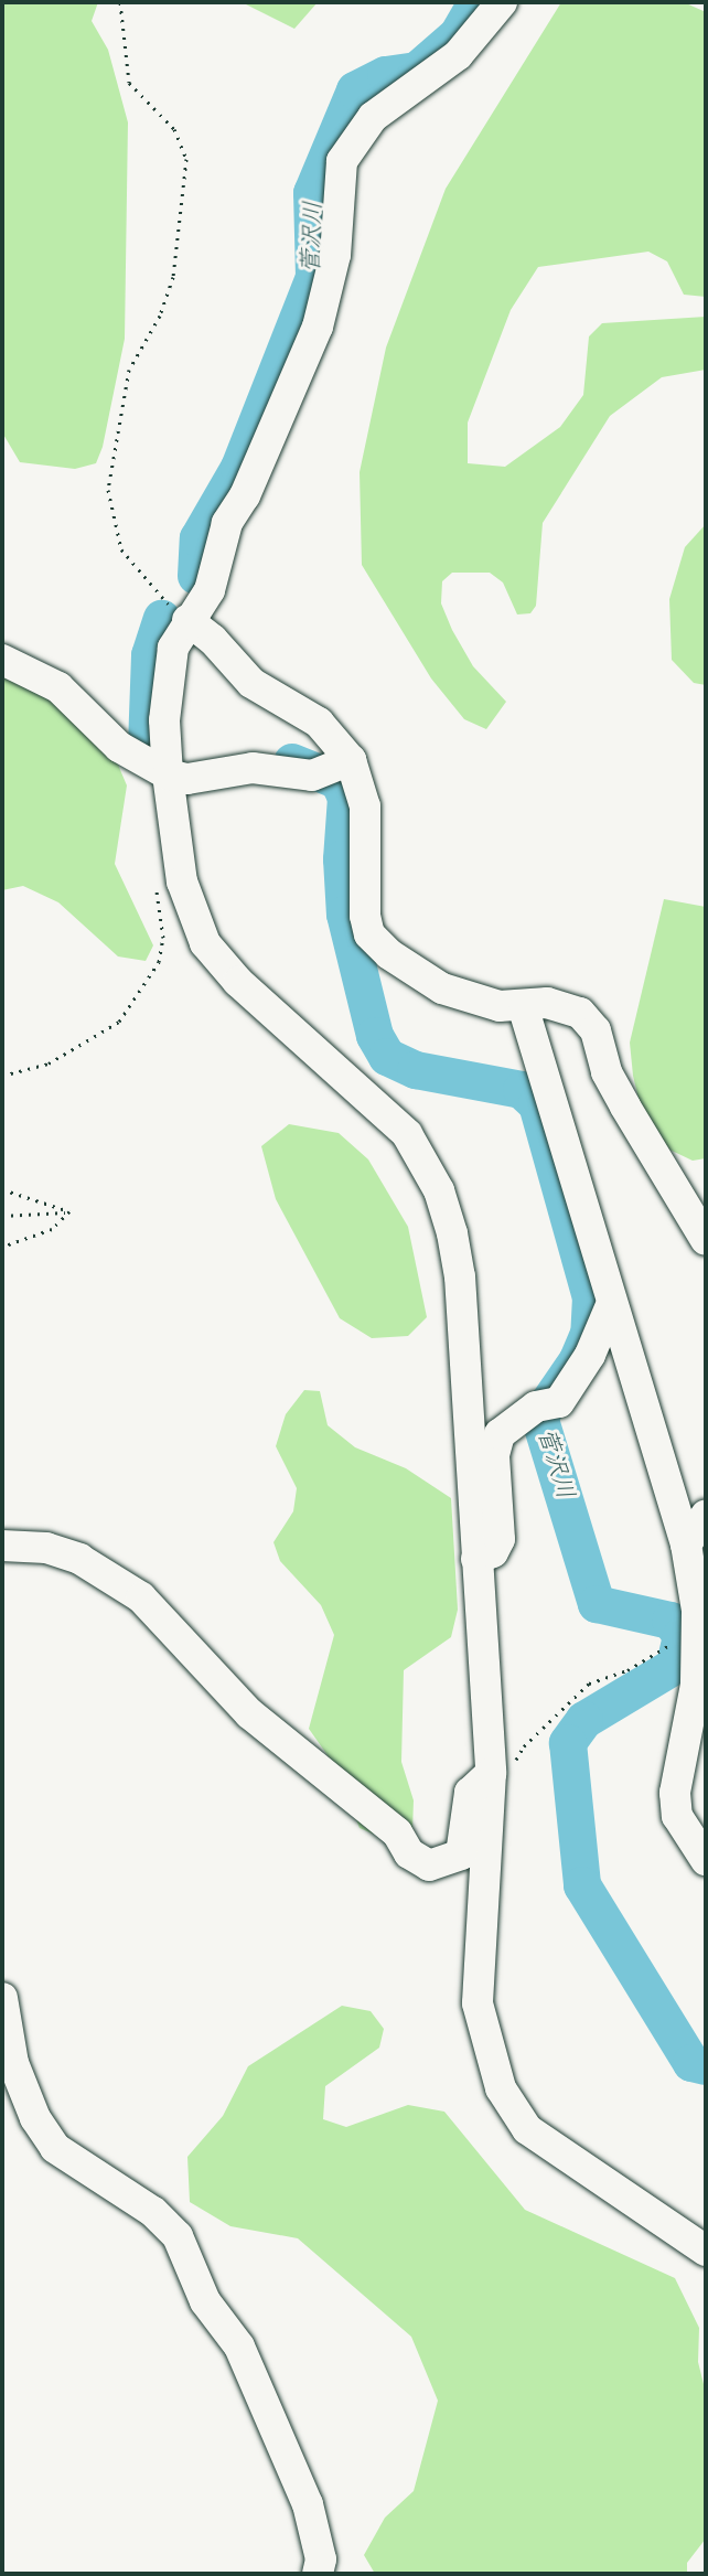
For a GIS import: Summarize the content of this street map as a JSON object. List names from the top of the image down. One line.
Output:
{"water":["菅沢川"]}
